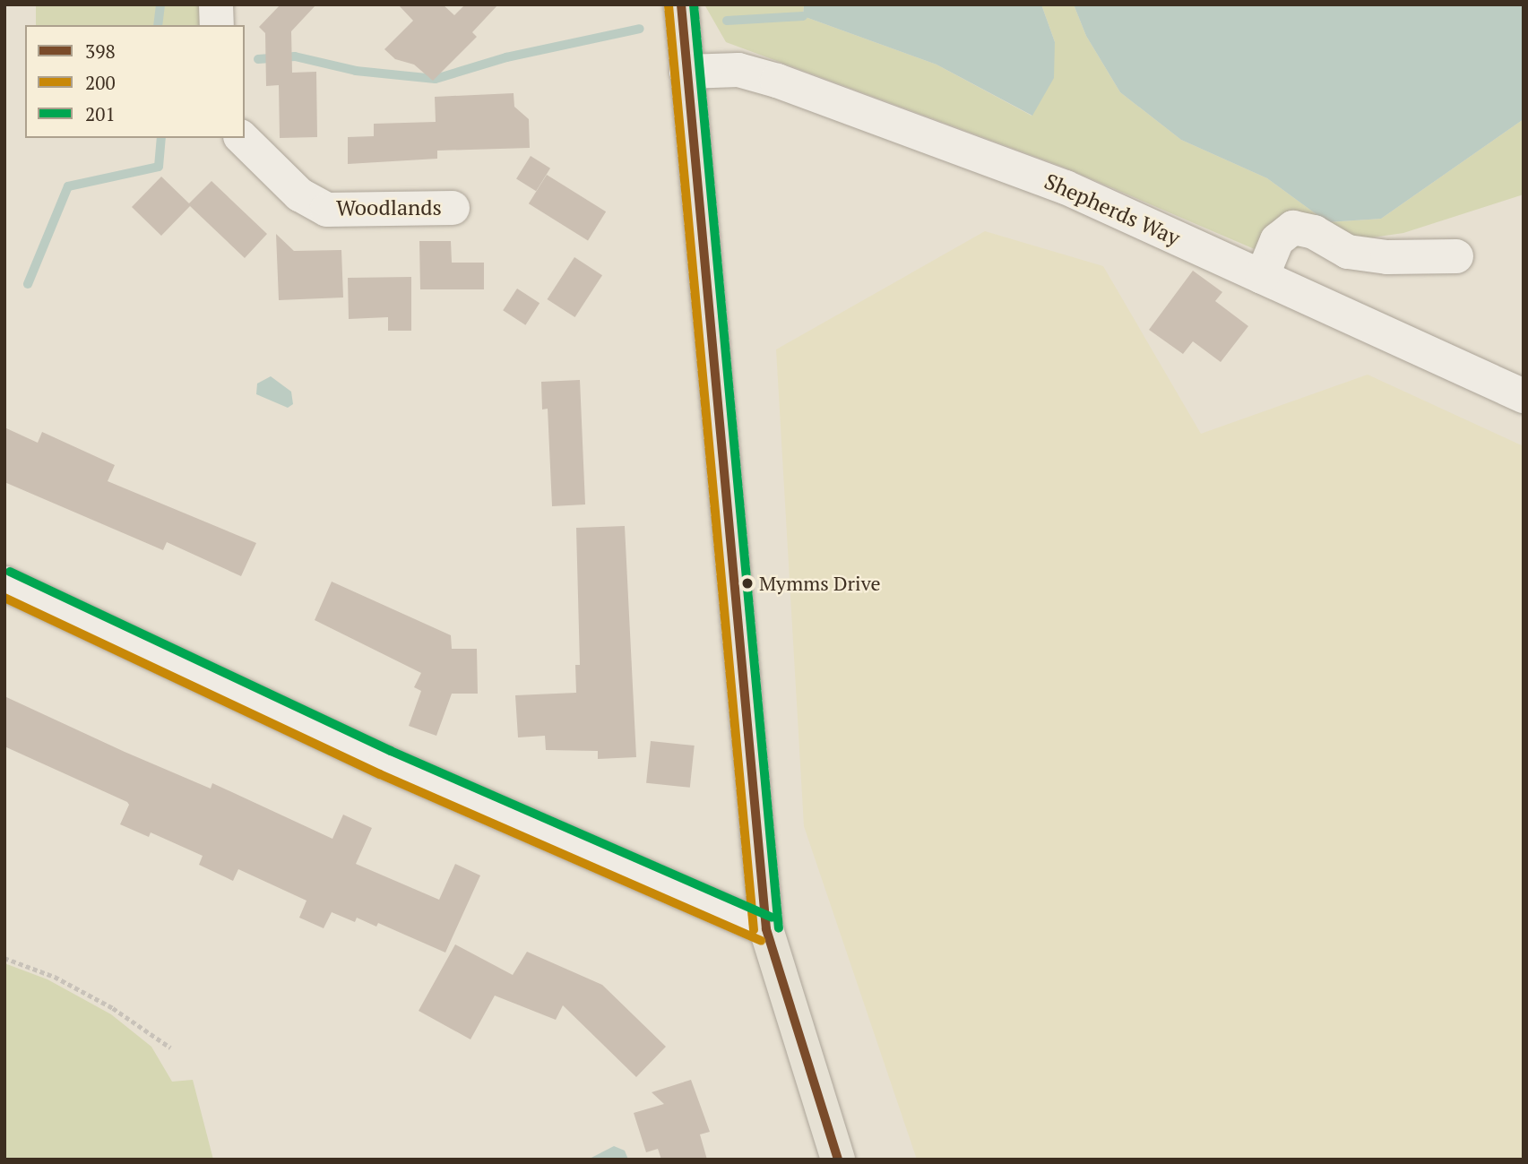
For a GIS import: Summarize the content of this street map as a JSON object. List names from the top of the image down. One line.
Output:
{"streets":{"street":["Woodlands","Shepherds Way"]},"places":["Mymms Drive"],"lines":["transit line 398","transit line 201","transit line 200"],"legend":["398","200","201"]}
